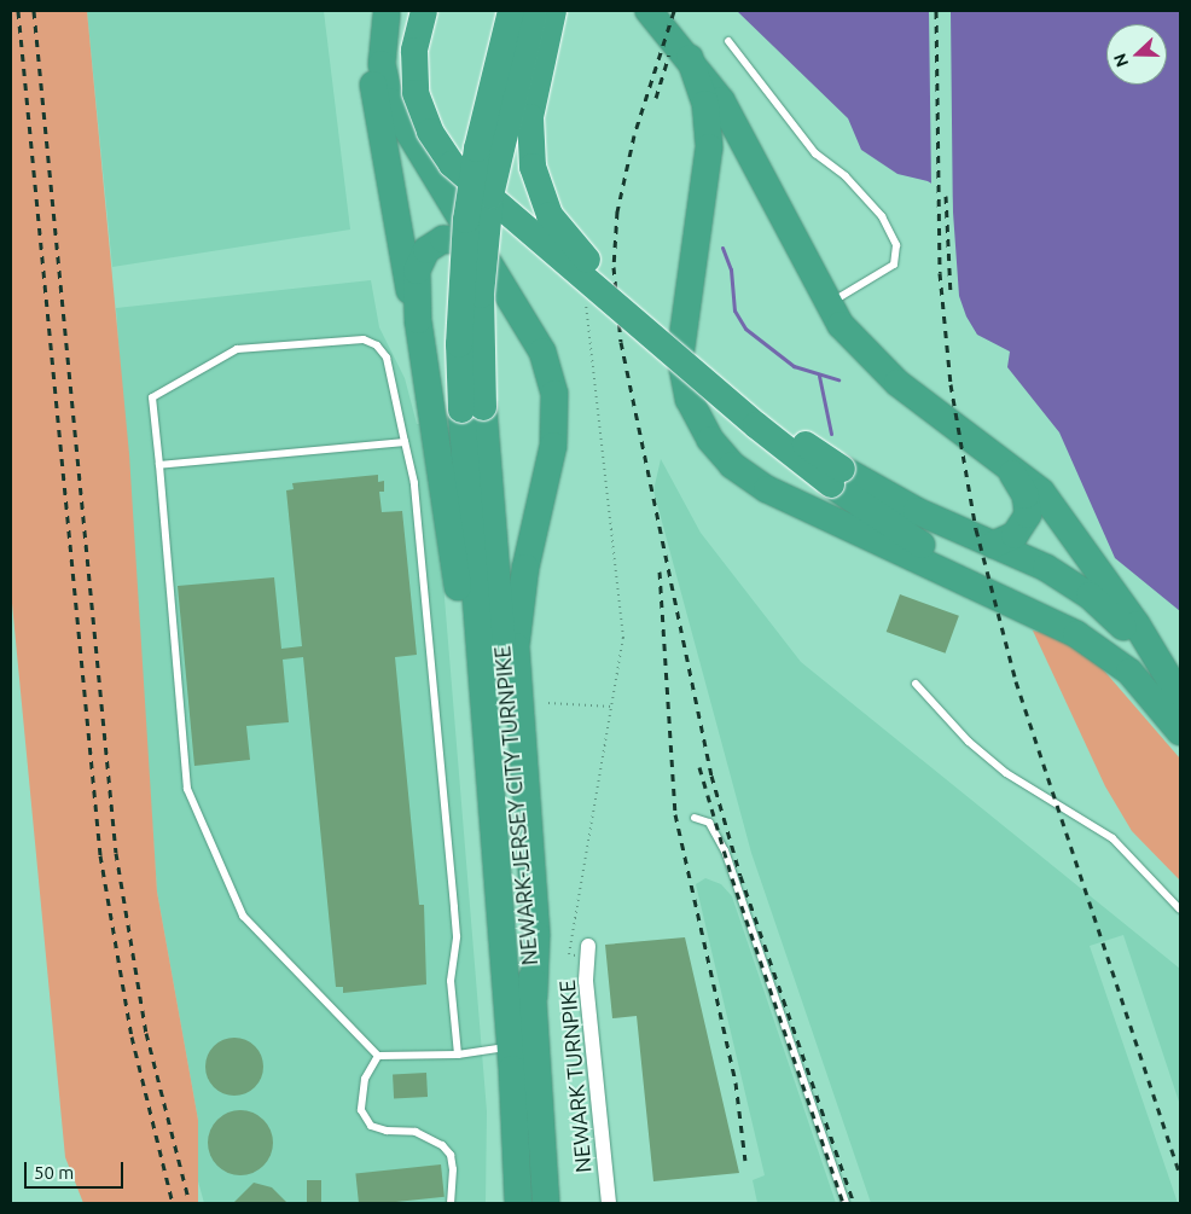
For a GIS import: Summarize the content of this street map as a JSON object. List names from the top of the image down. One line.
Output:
{"streets":{"highway":["NEWARK-JERSEY CITY TURNPIKE"],"street":["NEWARK TURNPIKE"]},"scale_bar":"50 m","north":"left"}
